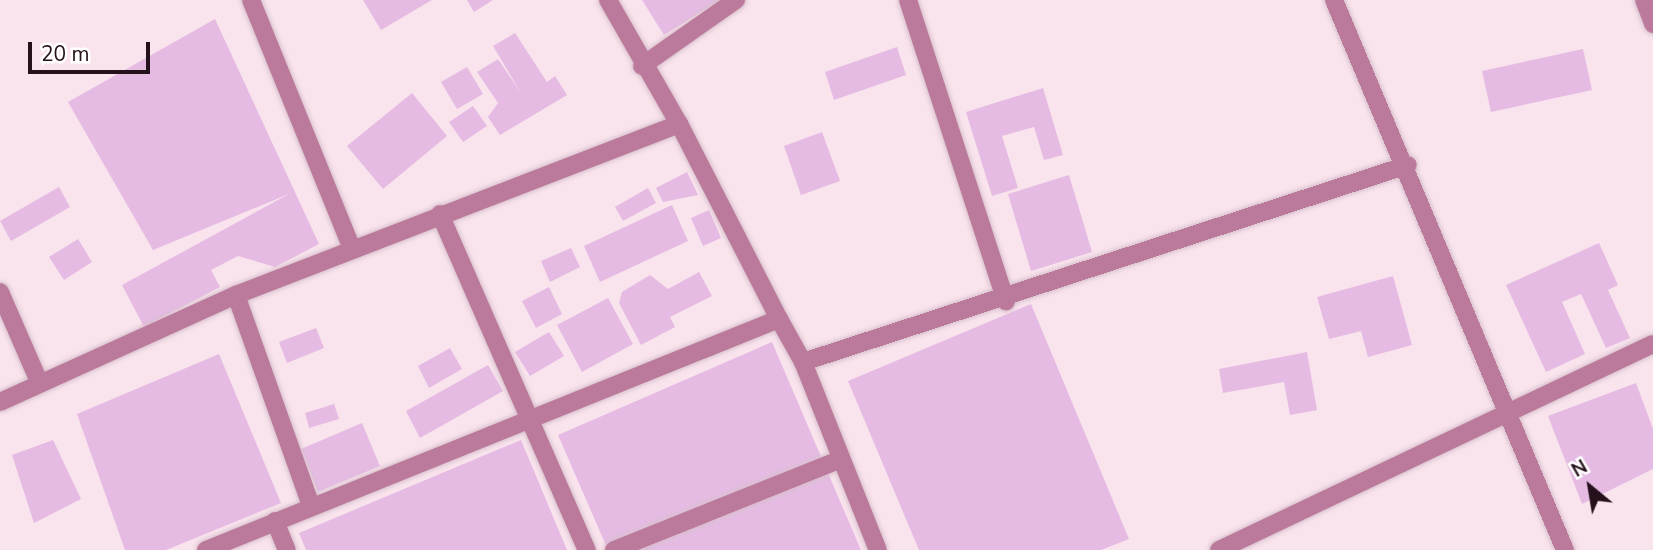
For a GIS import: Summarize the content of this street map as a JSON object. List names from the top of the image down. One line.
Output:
{"scale_bar":"20 m","north":"top left"}
